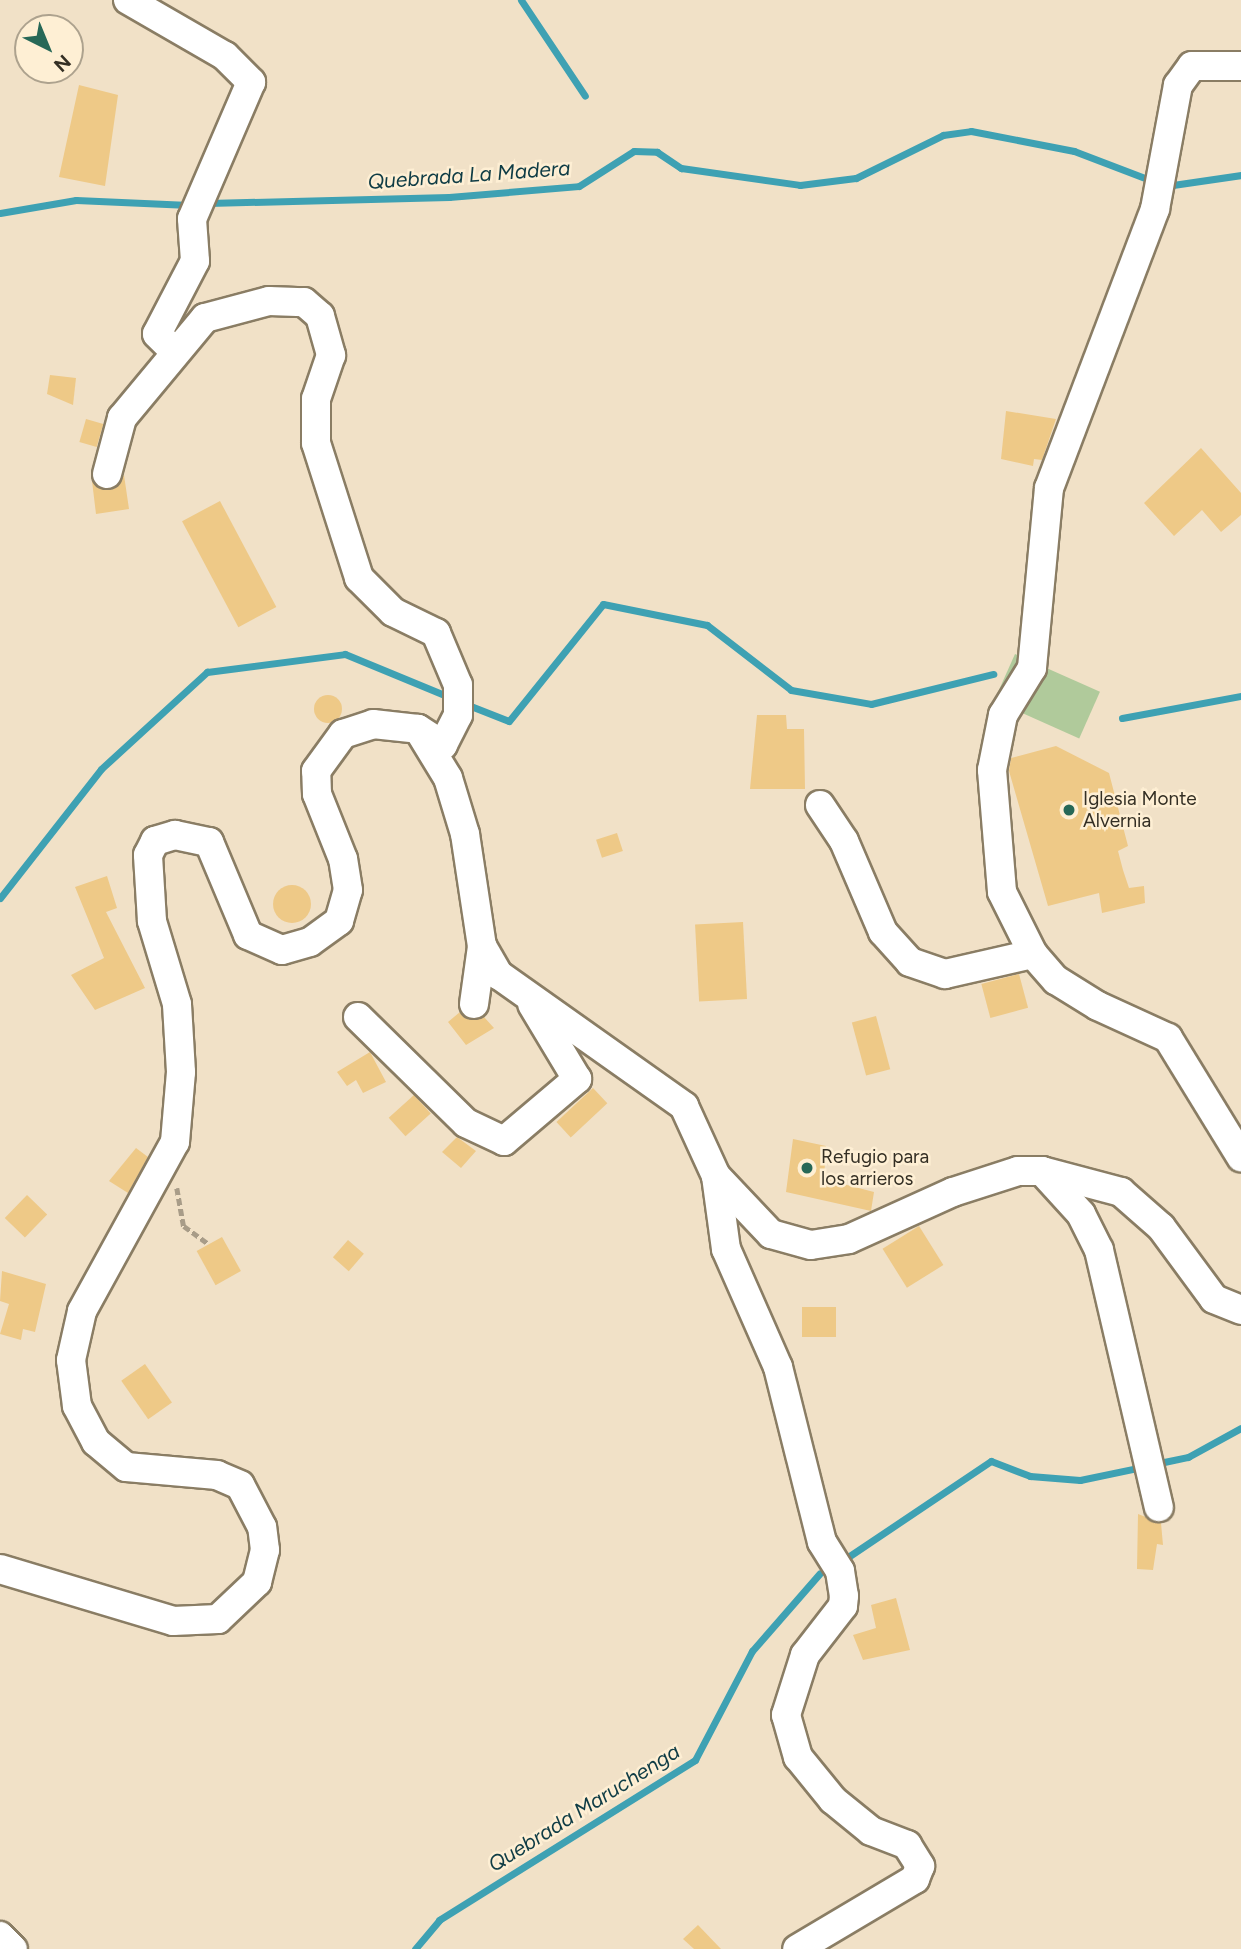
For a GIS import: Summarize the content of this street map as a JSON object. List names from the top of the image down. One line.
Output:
{"water":["Quebrada La Madera","Quebrada Maruchenga"],"places":["Iglesia Monte Alvernia","Refugio para los arrieros"],"north":"bottom right"}
